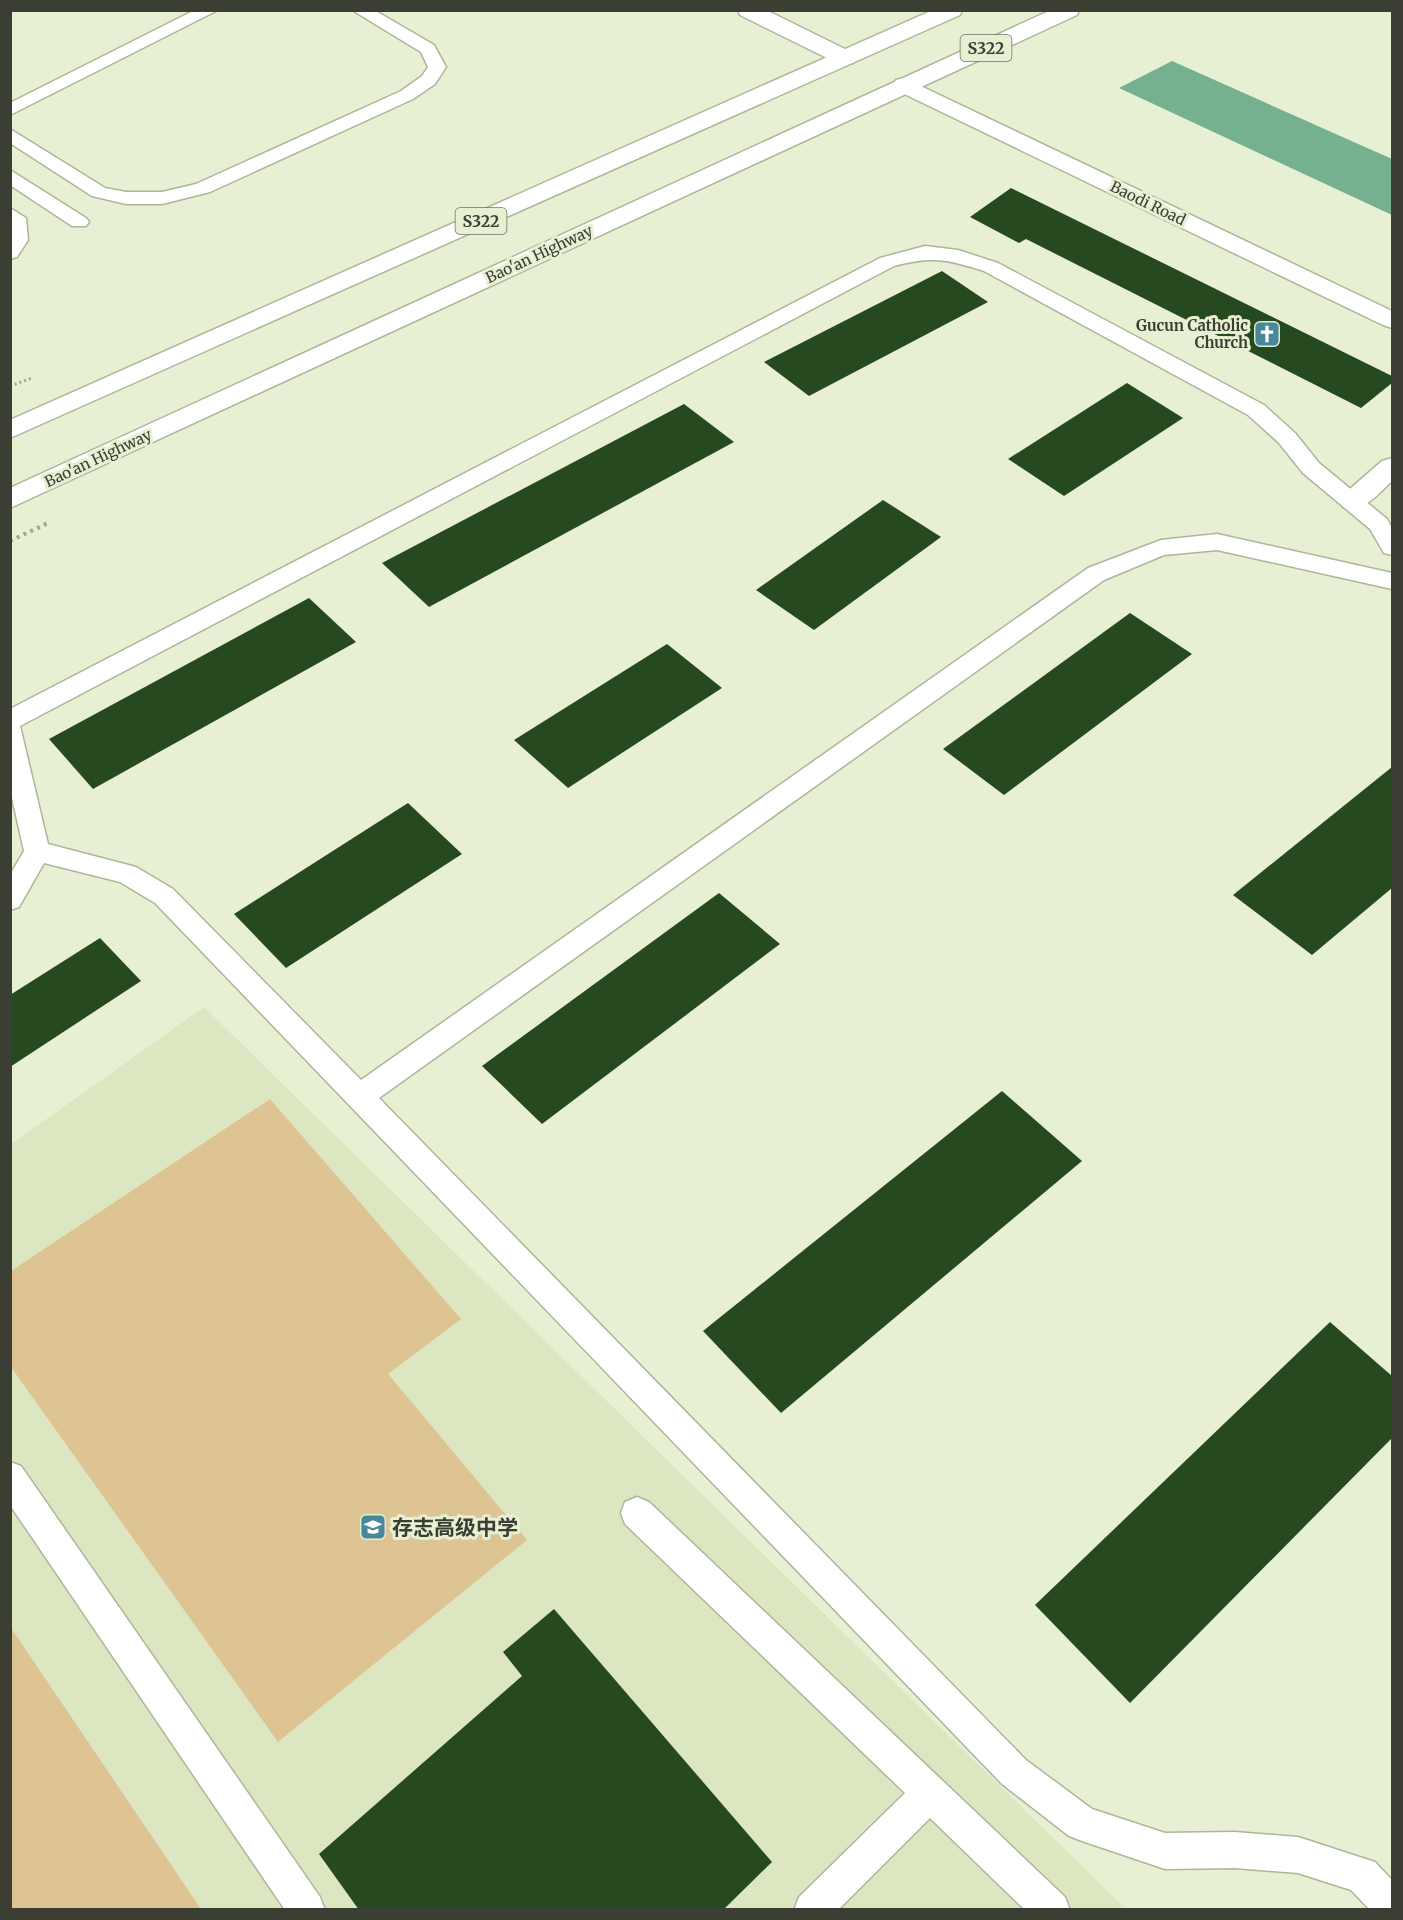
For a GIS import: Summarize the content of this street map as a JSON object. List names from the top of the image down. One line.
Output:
{"streets":{"main road":["S322","Baodi Road","Bao'an Highway"]},"crossings":[["Baodi Road","Bao'an Highway"]],"places":{"church":["Gucun Catholic Church"],"school or university":["存志高级中学"]}}
